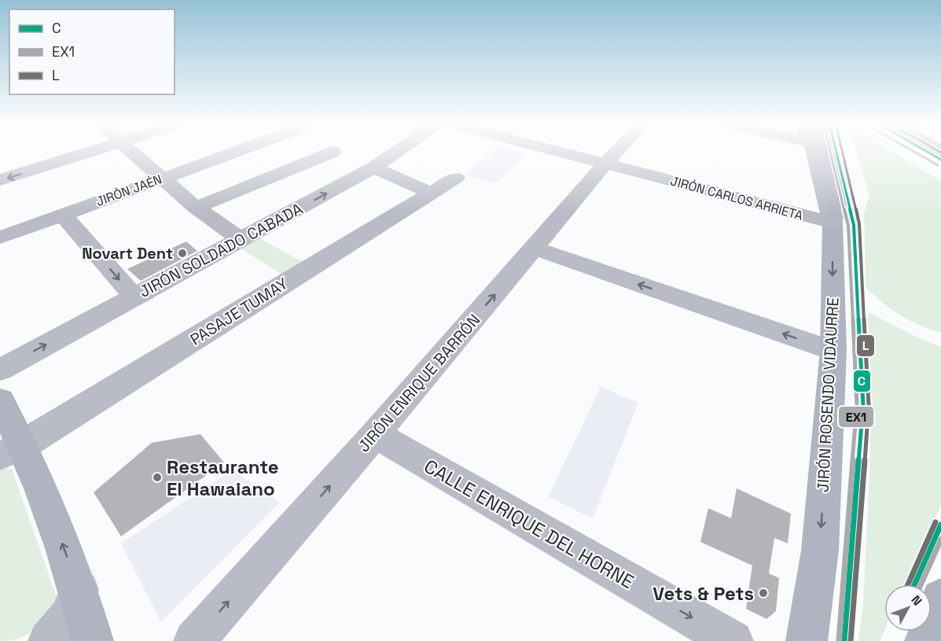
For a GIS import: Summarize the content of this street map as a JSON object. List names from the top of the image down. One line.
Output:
{"streets":{"main road":["JIRÓN ROSENDO VIDAURRE"],"street":["JIRÓN JAÉN","JIRÓN CARLOS ARRIETA","JIRÓN SOLDADO CABADA","PASAJE TUMAY","JIRÓN ENRIQUE BARRÓN","CALLE ENRIQUE DEL HORNE"]},"crossings":[["JIRÓN CARLOS ARRIETA","JIRÓN ENRIQUE BARRÓN"],["JIRÓN CARLOS ARRIETA","JIRÓN ROSENDO VIDAURRE"],["JIRÓN ENRIQUE BARRÓN","CALLE ENRIQUE DEL HORNE"]],"one_way":["JIRÓN ENRIQUE BARRÓN","JIRÓN ROSENDO VIDAURRE","CALLE ENRIQUE DEL HORNE"],"places":["Novart Dent","Restaurante El Hawaiano","Vets & Pets"],"lines":["transit line C","transit line EX1","transit line L"],"legend":["C","EX1","L"],"north":"top right"}
